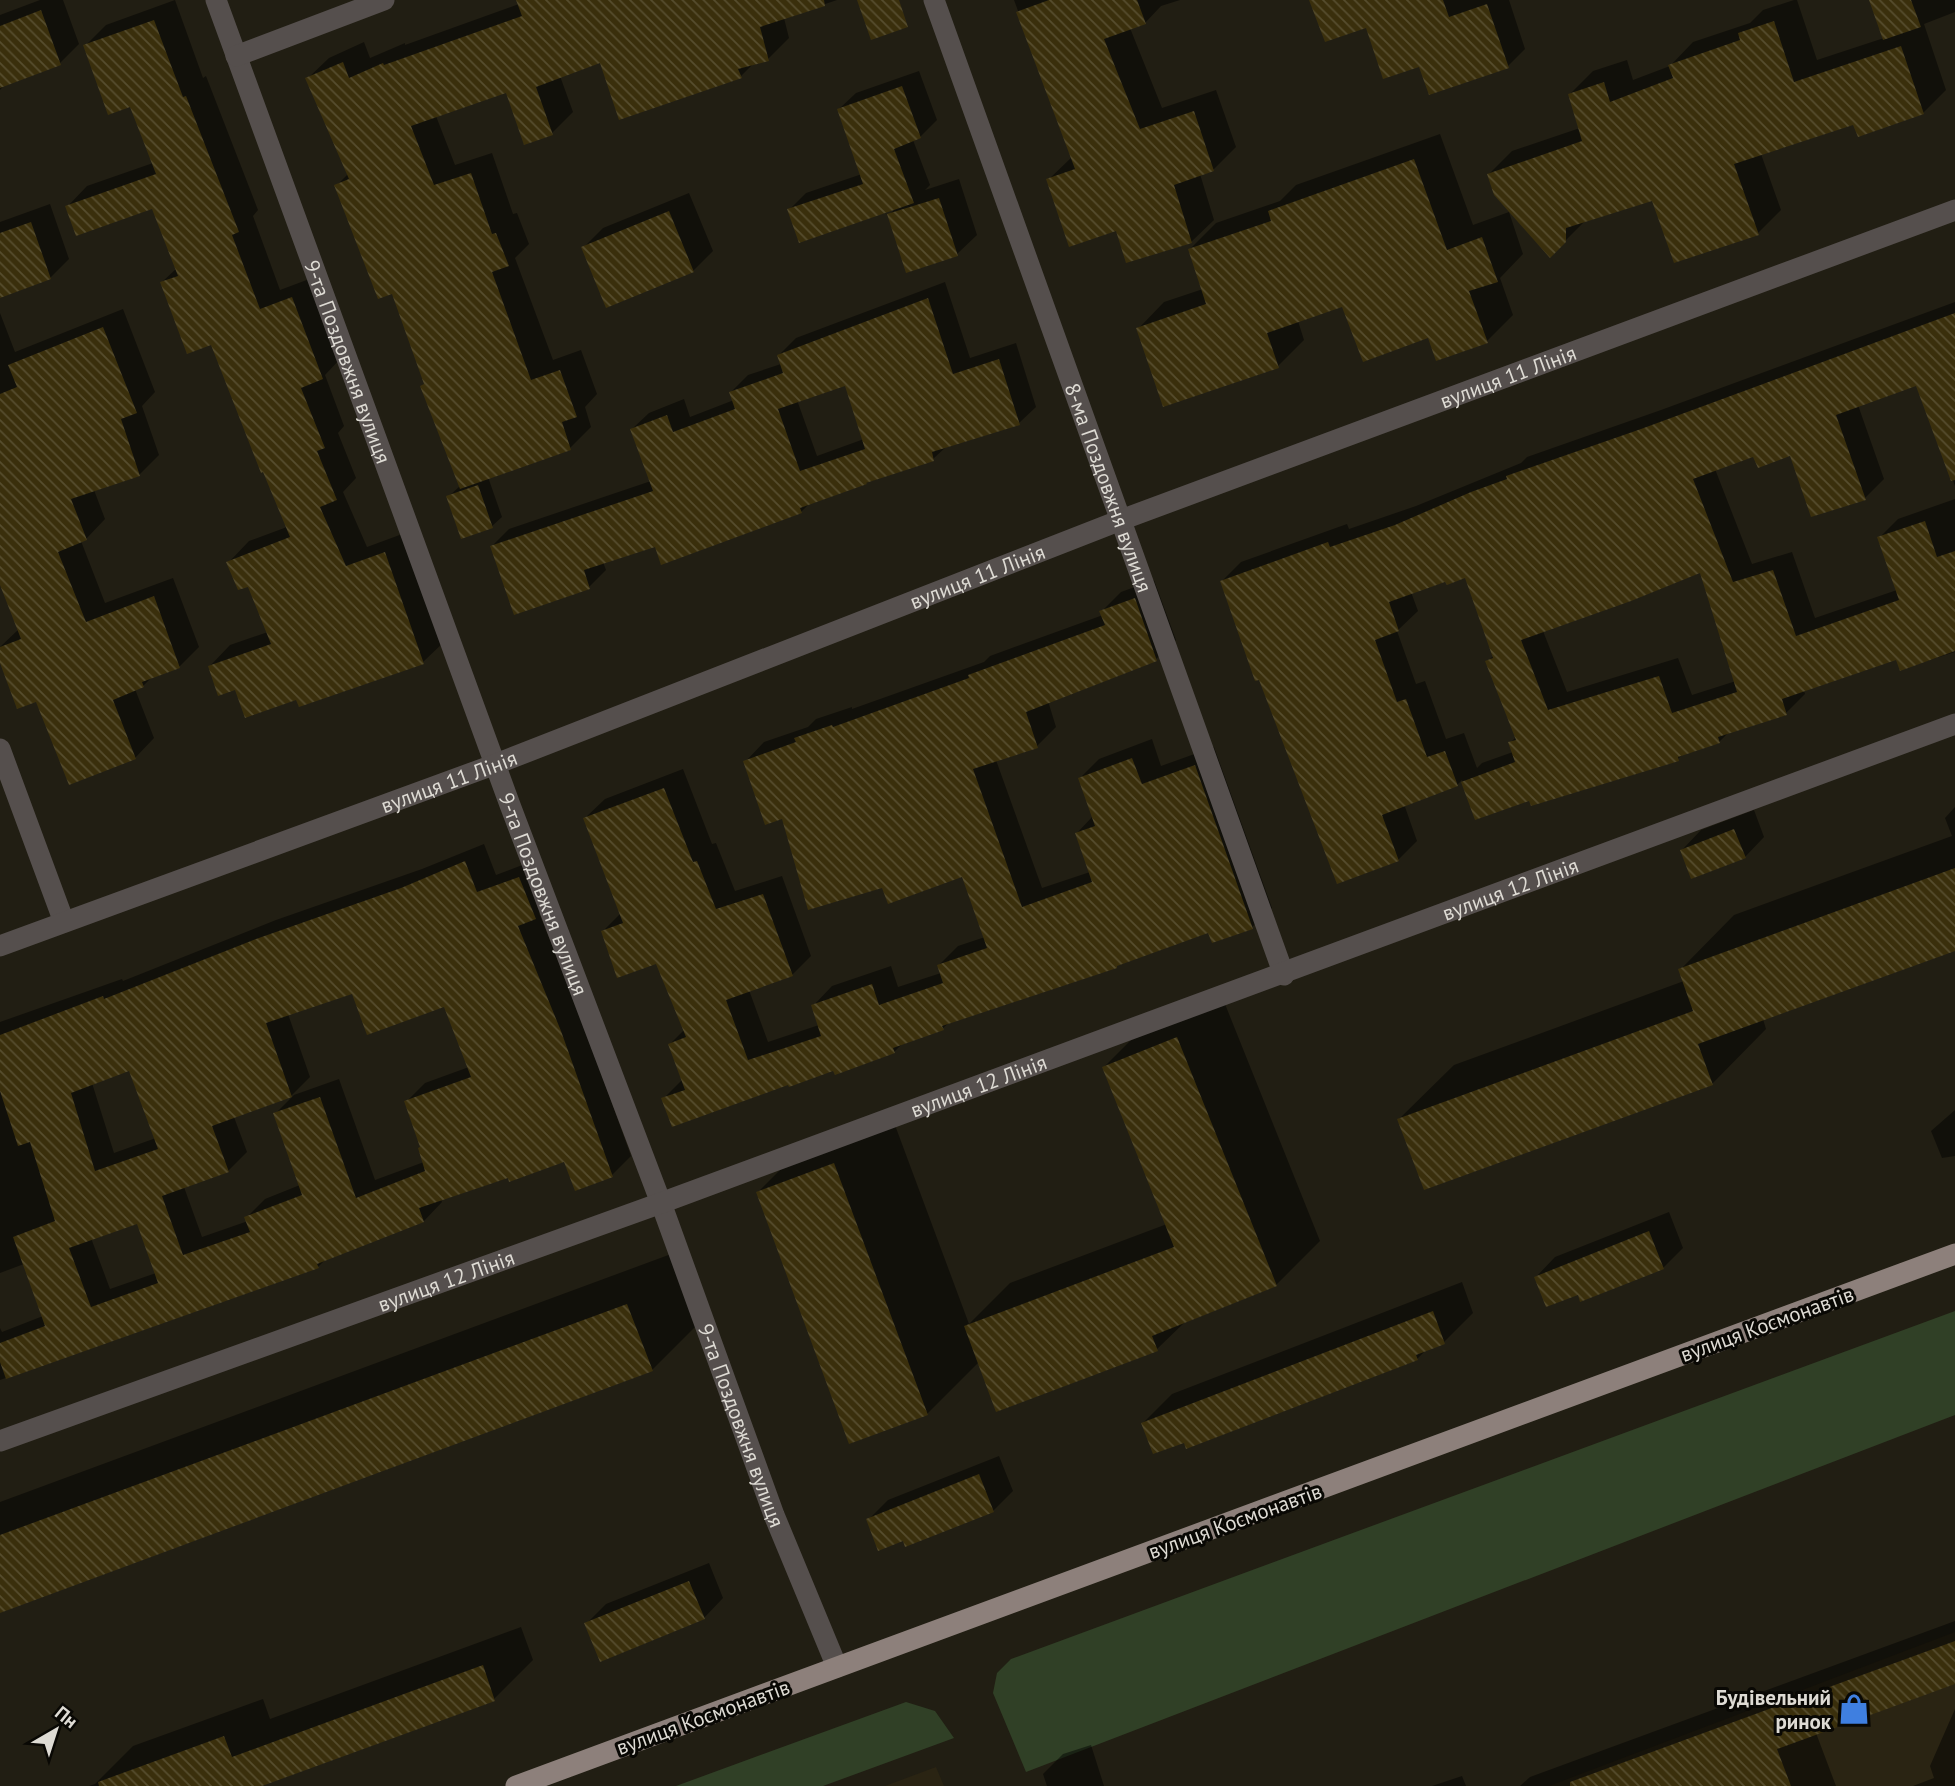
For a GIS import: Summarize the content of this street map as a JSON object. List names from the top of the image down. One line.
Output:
{"streets":{"main road":["вулиця Космонавтів"],"street":["9-та Поздовжня вулиця","вулиця 11 Лінія","8-ма Поздовжня вулиця","вулиця 12 Лінія"]},"crossings":[["9-та Поздовжня вулиця","вулиця 11 Лінія"],["9-та Поздовжня вулиця","вулиця 12 Лінія"],["9-та Поздовжня вулиця","вулиця Космонавтів"],["вулиця 11 Лінія","8-ма Поздовжня вулиця"],["8-ма Поздовжня вулиця","вулиця 12 Лінія"]],"places":{"shop":["Будівельний ринок"]},"north":"top right"}
